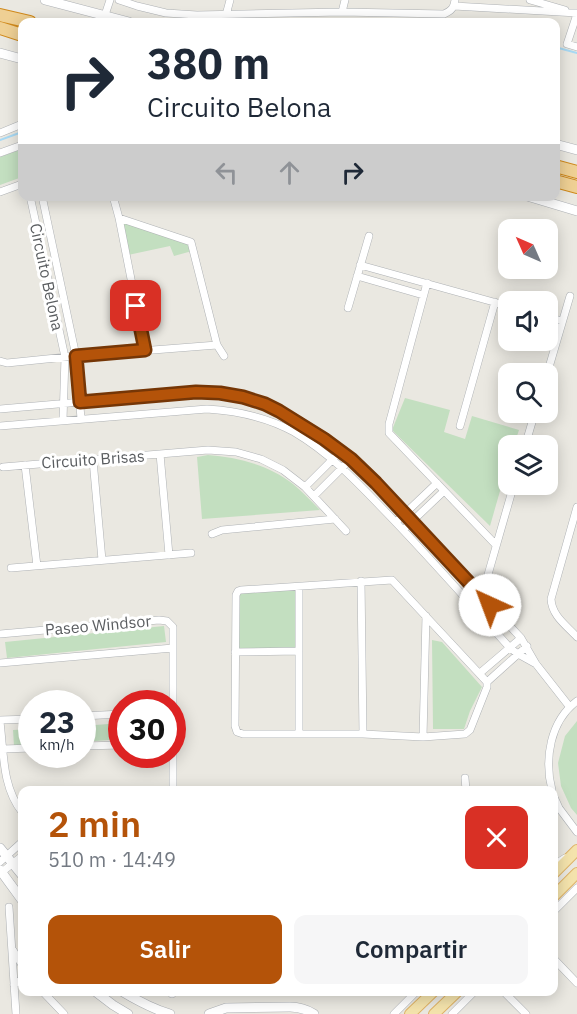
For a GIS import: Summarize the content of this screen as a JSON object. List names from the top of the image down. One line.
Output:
{"streets":{"street":["Circuito Belona","Circuito Brisas","Paseo Windsor"]},"north":"top left","page":{"turn":["380 m","Circuito Belona"],"speed":"23 km/h","limit":"30","heading":["2 min","510 m · 14:49"],"buttons":["Salir","Compartir"]}}
